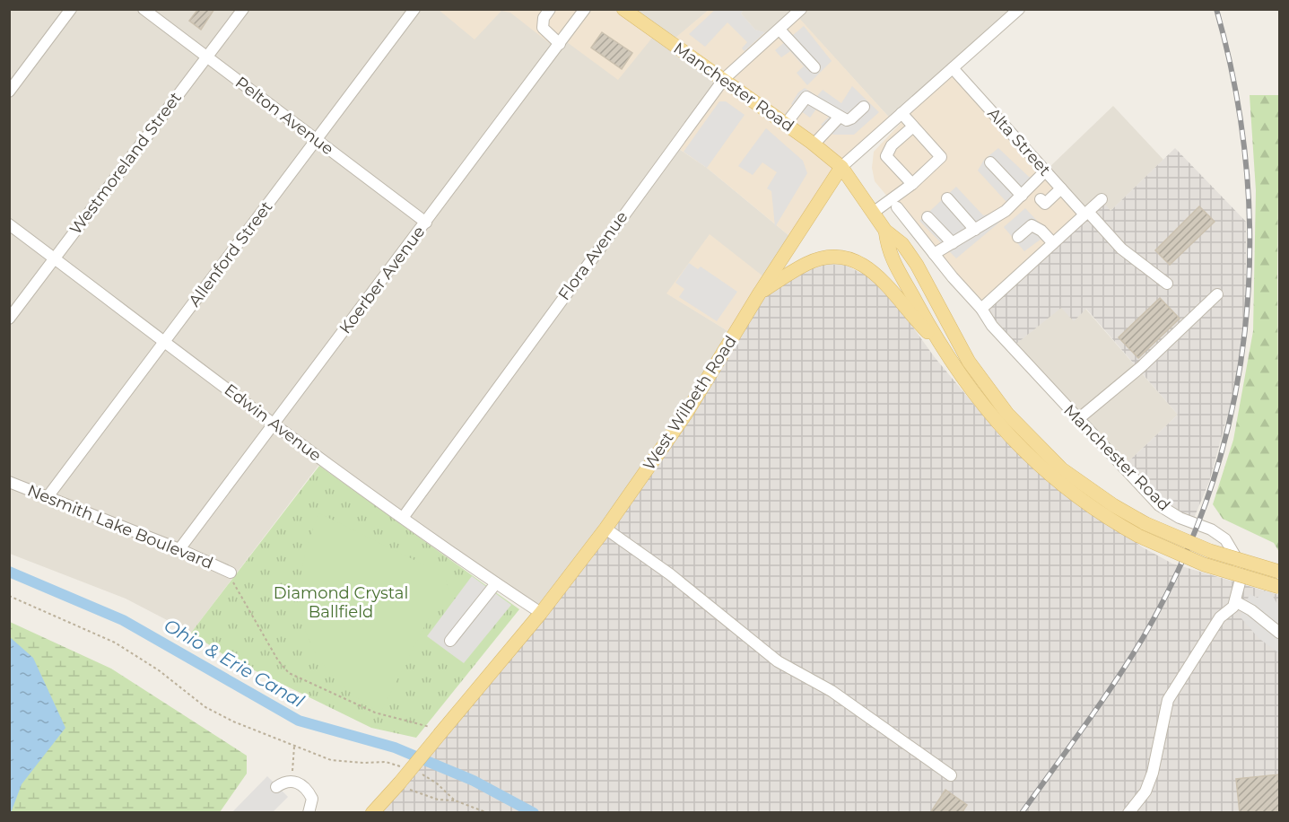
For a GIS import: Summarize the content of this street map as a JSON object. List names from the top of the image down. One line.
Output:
{"streets":{"main road":["Manchester Road","West Wilbeth Road"],"street":["Pelton Avenue","Alta Street","Westmoreland Street","Allenford Street","Flora Avenue","Koerber Avenue","Edwin Avenue","Nesmith Lake Boulevard"]},"crossings":[["Manchester Road","Flora Avenue"],["Manchester Road","West Wilbeth Road"],["Pelton Avenue","Westmoreland Street"],["Pelton Avenue","Allenford Street"],["Pelton Avenue","Koerber Avenue"],["Alta Street","West Wilbeth Road"],["Westmoreland Street","Edwin Avenue"],["Allenford Street","Edwin Avenue"],["Allenford Street","Nesmith Lake Boulevard"],["Flora Avenue","Edwin Avenue"],["Koerber Avenue","Edwin Avenue"],["Koerber Avenue","Nesmith Lake Boulevard"],["West Wilbeth Road","Edwin Avenue"]],"water":["Ohio & Erie Canal"],"parks":["Diamond Crystal Ballfield"]}
